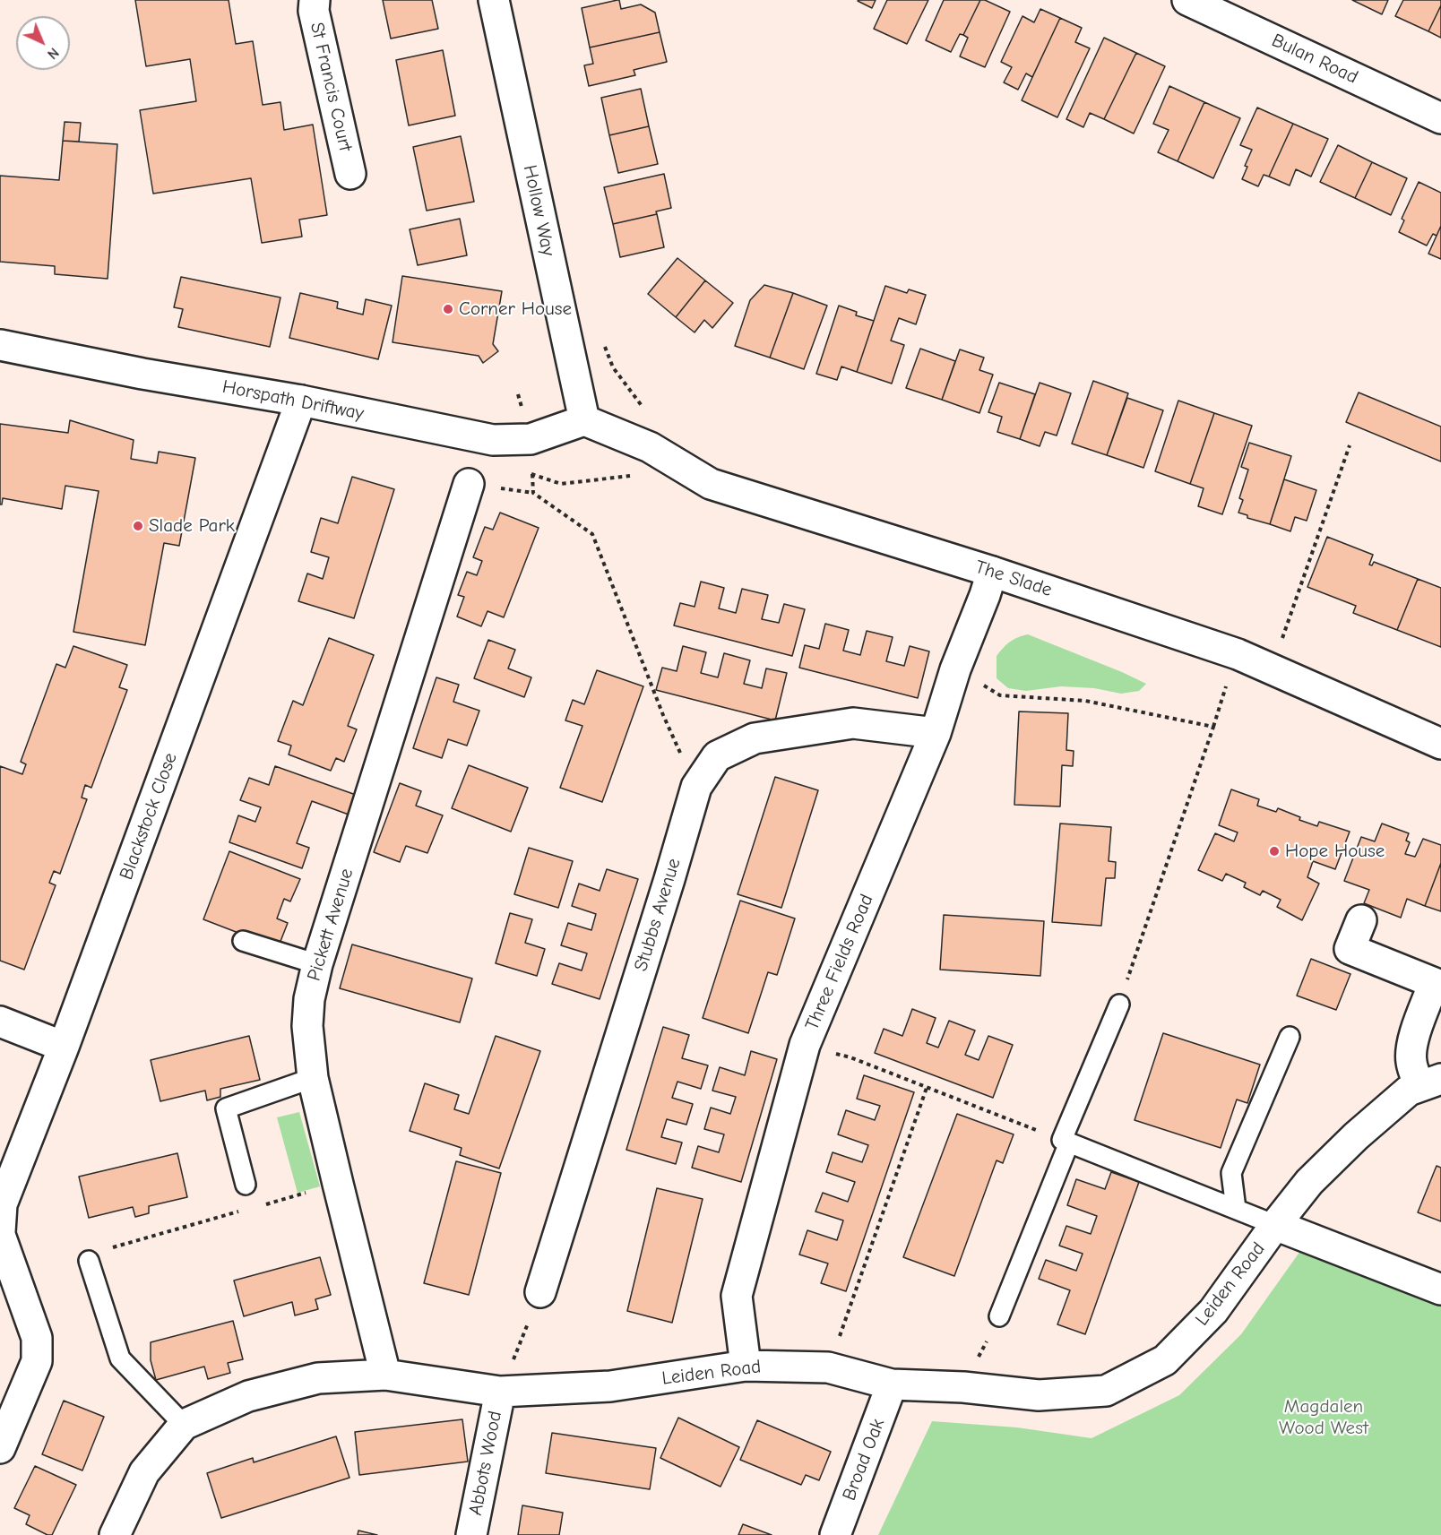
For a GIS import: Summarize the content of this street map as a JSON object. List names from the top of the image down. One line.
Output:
{"streets":{"street":["Bulan Road","St Francis Court","Hollow Way","Horspath Driftway","The Slade","Blackstock Close","Stubbs Avenue","Pickett Avenue","Three Fields Road","Leiden Road","Broad Oak","Abbots Wood"]},"crossings":[["Hollow Way","Horspath Driftway"],["Hollow Way","The Slade"],["Horspath Driftway","The Slade"],["Horspath Driftway","Blackstock Close"],["The Slade","Three Fields Road"],["Stubbs Avenue","Three Fields Road"],["Pickett Avenue","Leiden Road"],["Three Fields Road","Leiden Road"],["Leiden Road","Broad Oak"],["Leiden Road","Abbots Wood"]],"parks":["Magdalen Wood West"],"places":["Corner House","Slade Park","Hope House"],"north":"bottom right"}
